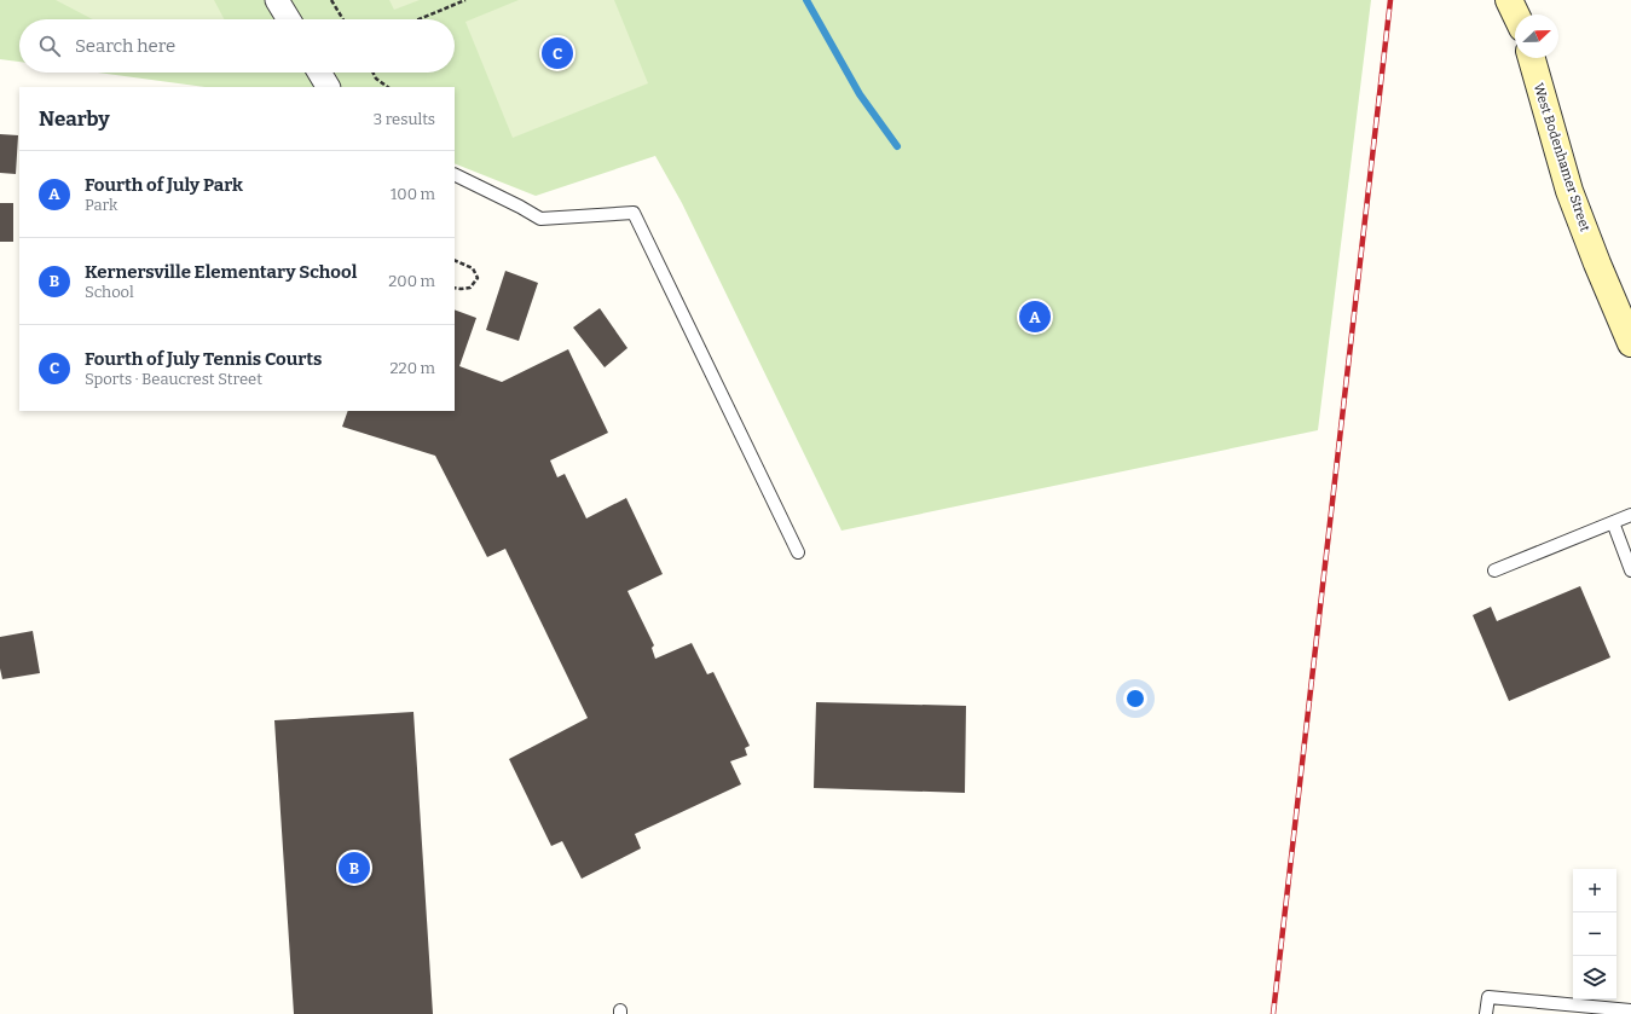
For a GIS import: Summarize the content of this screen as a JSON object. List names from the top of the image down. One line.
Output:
{"streets":{"main road":["West Bodenhamer Street"]},"north":"top right","page":{"search":"Search here","pins":["C","A","B"],"heading":["Nearby","3 results"],"list":[{"mark":"A","name":"Fourth of July Park","note":"Park","value":"100 m"},{"mark":"B","name":"Kernersville Elementary School","note":"School","value":"200 m"},{"mark":"C","name":"Fourth of July Tennis Courts","note":"Sports · Beaucrest Street","value":"220 m"}],"map_buttons":["+","−"]}}
